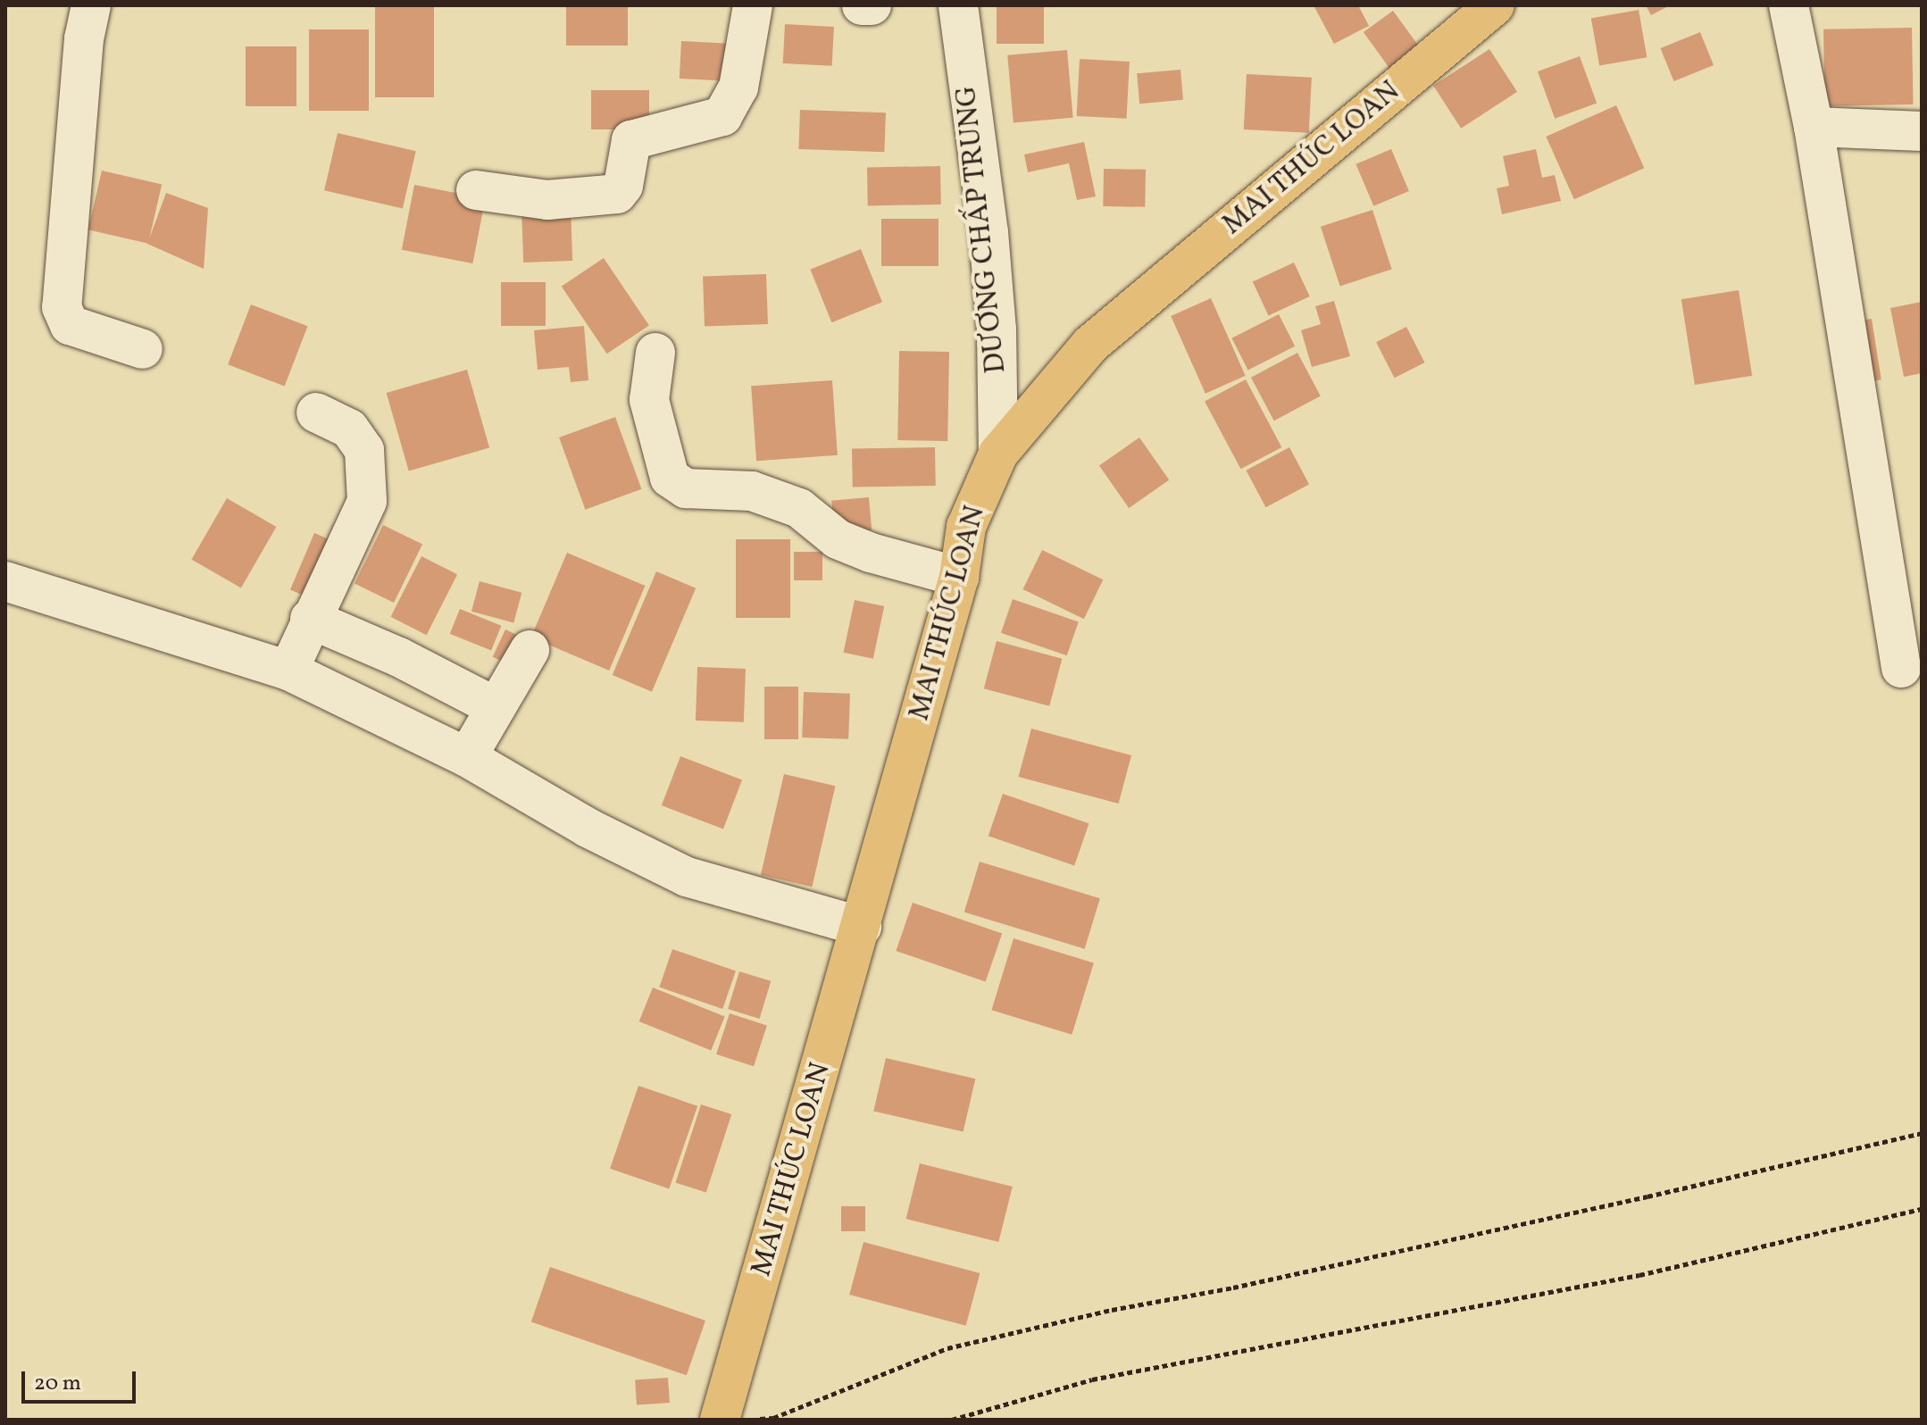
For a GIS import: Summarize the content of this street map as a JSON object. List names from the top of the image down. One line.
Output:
{"streets":{"main road":["MAI THÚC LOAN"],"street":["DƯƠNG CHẤP TRUNG"]},"crossings":[["MAI THÚC LOAN","DƯƠNG CHẤP TRUNG"]],"scale_bar":"20 m"}
